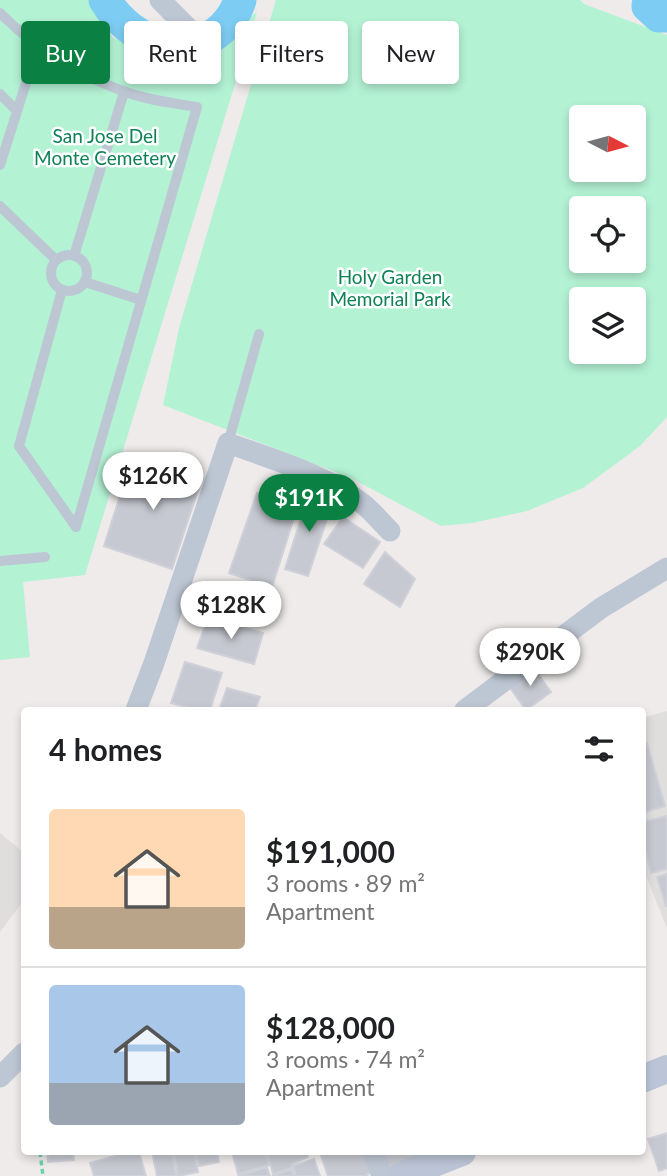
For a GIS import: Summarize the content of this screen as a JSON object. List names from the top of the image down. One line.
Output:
{"parks":["San Jose Del Monte Cemetery","Holy Garden Memorial Park"],"north":"right","page":{"chip":["Buy","Rent","Filters","New"],"price":["$126K","$191K","$128K","$290K"],"heading":"4 homes","list":[{"name":"$191,000","note":"3 rooms · 89 m² · Apartment"},{"name":"$128,000","note":"3 rooms · 74 m² · Apartment"}]}}
